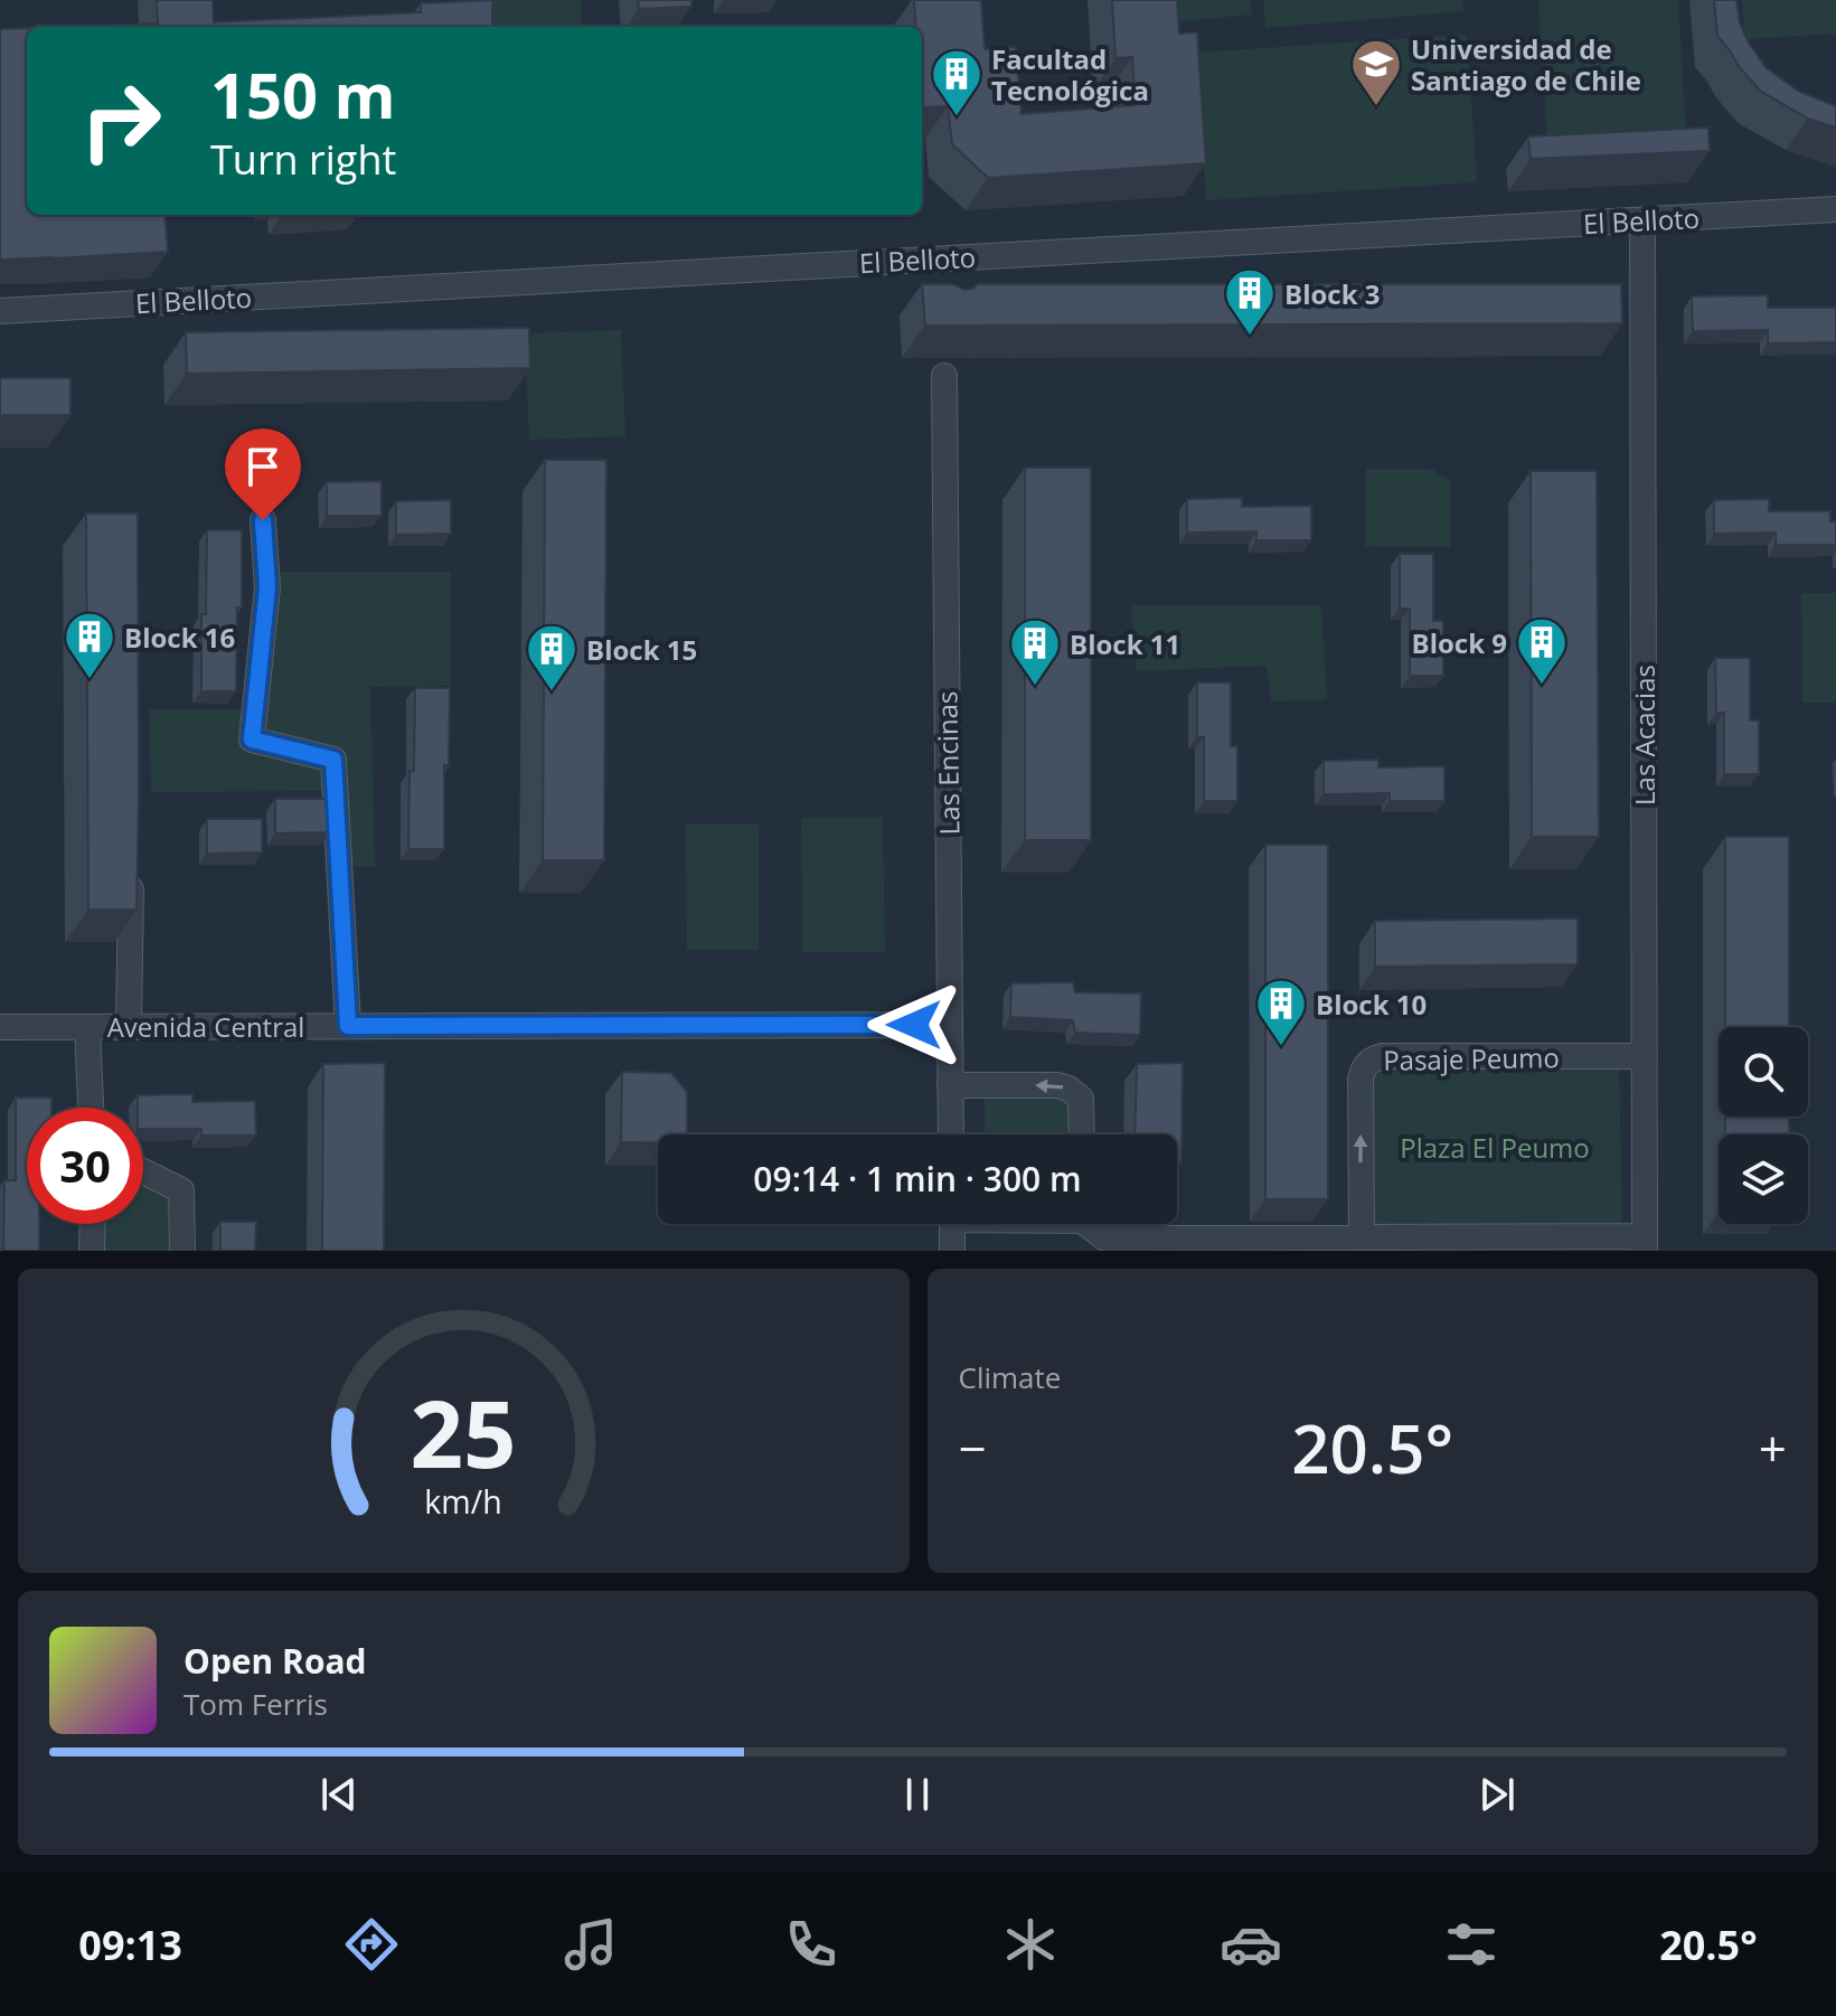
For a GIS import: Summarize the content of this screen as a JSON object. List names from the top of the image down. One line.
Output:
{"streets":{"street":["El Belloto","Las Acacias","Las Encinas","Avenida Central","Pasaje Peumo"]},"crossings":[["El Belloto","Las Acacias"],["Las Acacias","Pasaje Peumo"],["Las Encinas","Avenida Central"]],"parks":["Plaza El Peumo"],"places":{"school or university":["Universidad de Santiago de Chile"],"building":["Facultad Tecnológica","Block 3","Block 16","Block 9","Block 11","Block 15","Block 10"]},"page":{"turn":["150 m","Turn right"],"limit":"30","trip":"09:14 · 1 min · 300 m","tile":"Climate","heat":["−","20.5°","+"],"song":["Open Road","Tom Ferris"],"tabs":["09:13","20.5°"],"gauge":["25","km/h"]}}
